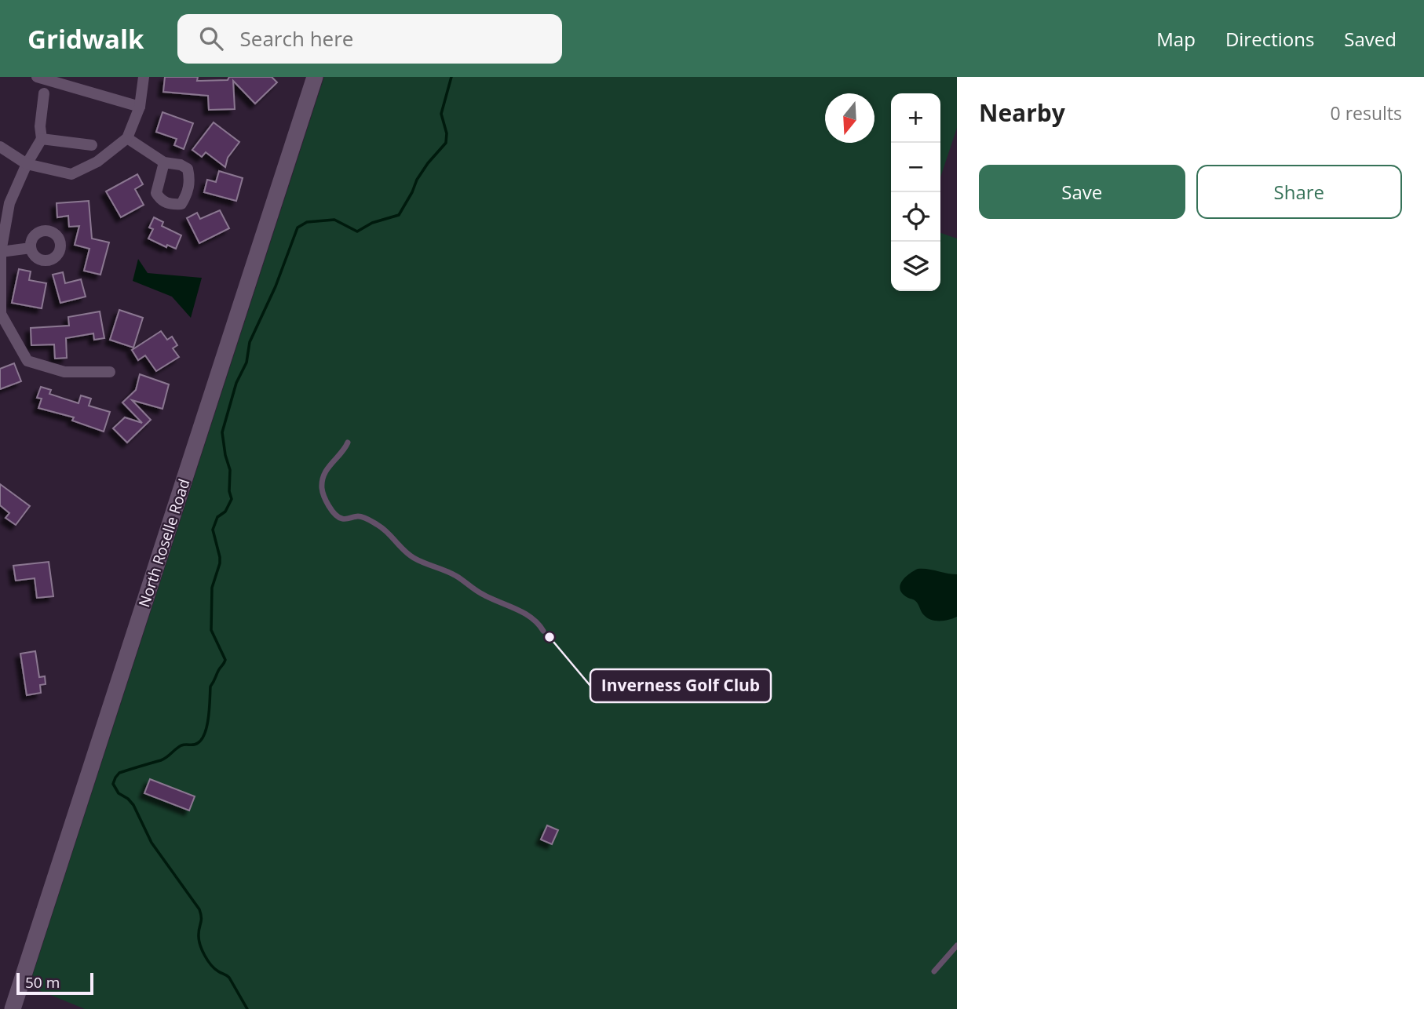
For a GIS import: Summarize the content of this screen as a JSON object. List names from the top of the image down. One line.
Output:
{"streets":{"main road":["North Roselle Road"]},"places":["Inverness Golf Club"],"scale_bar":"50 m","north":"bottom","page":{"header":"Gridwalk","search":"Search here","nav":["Map","Directions","Saved"],"heading":["Nearby","0 results"],"map_buttons":["+","−"],"buttons":["Save","Share"],"scale":"50 m"}}
